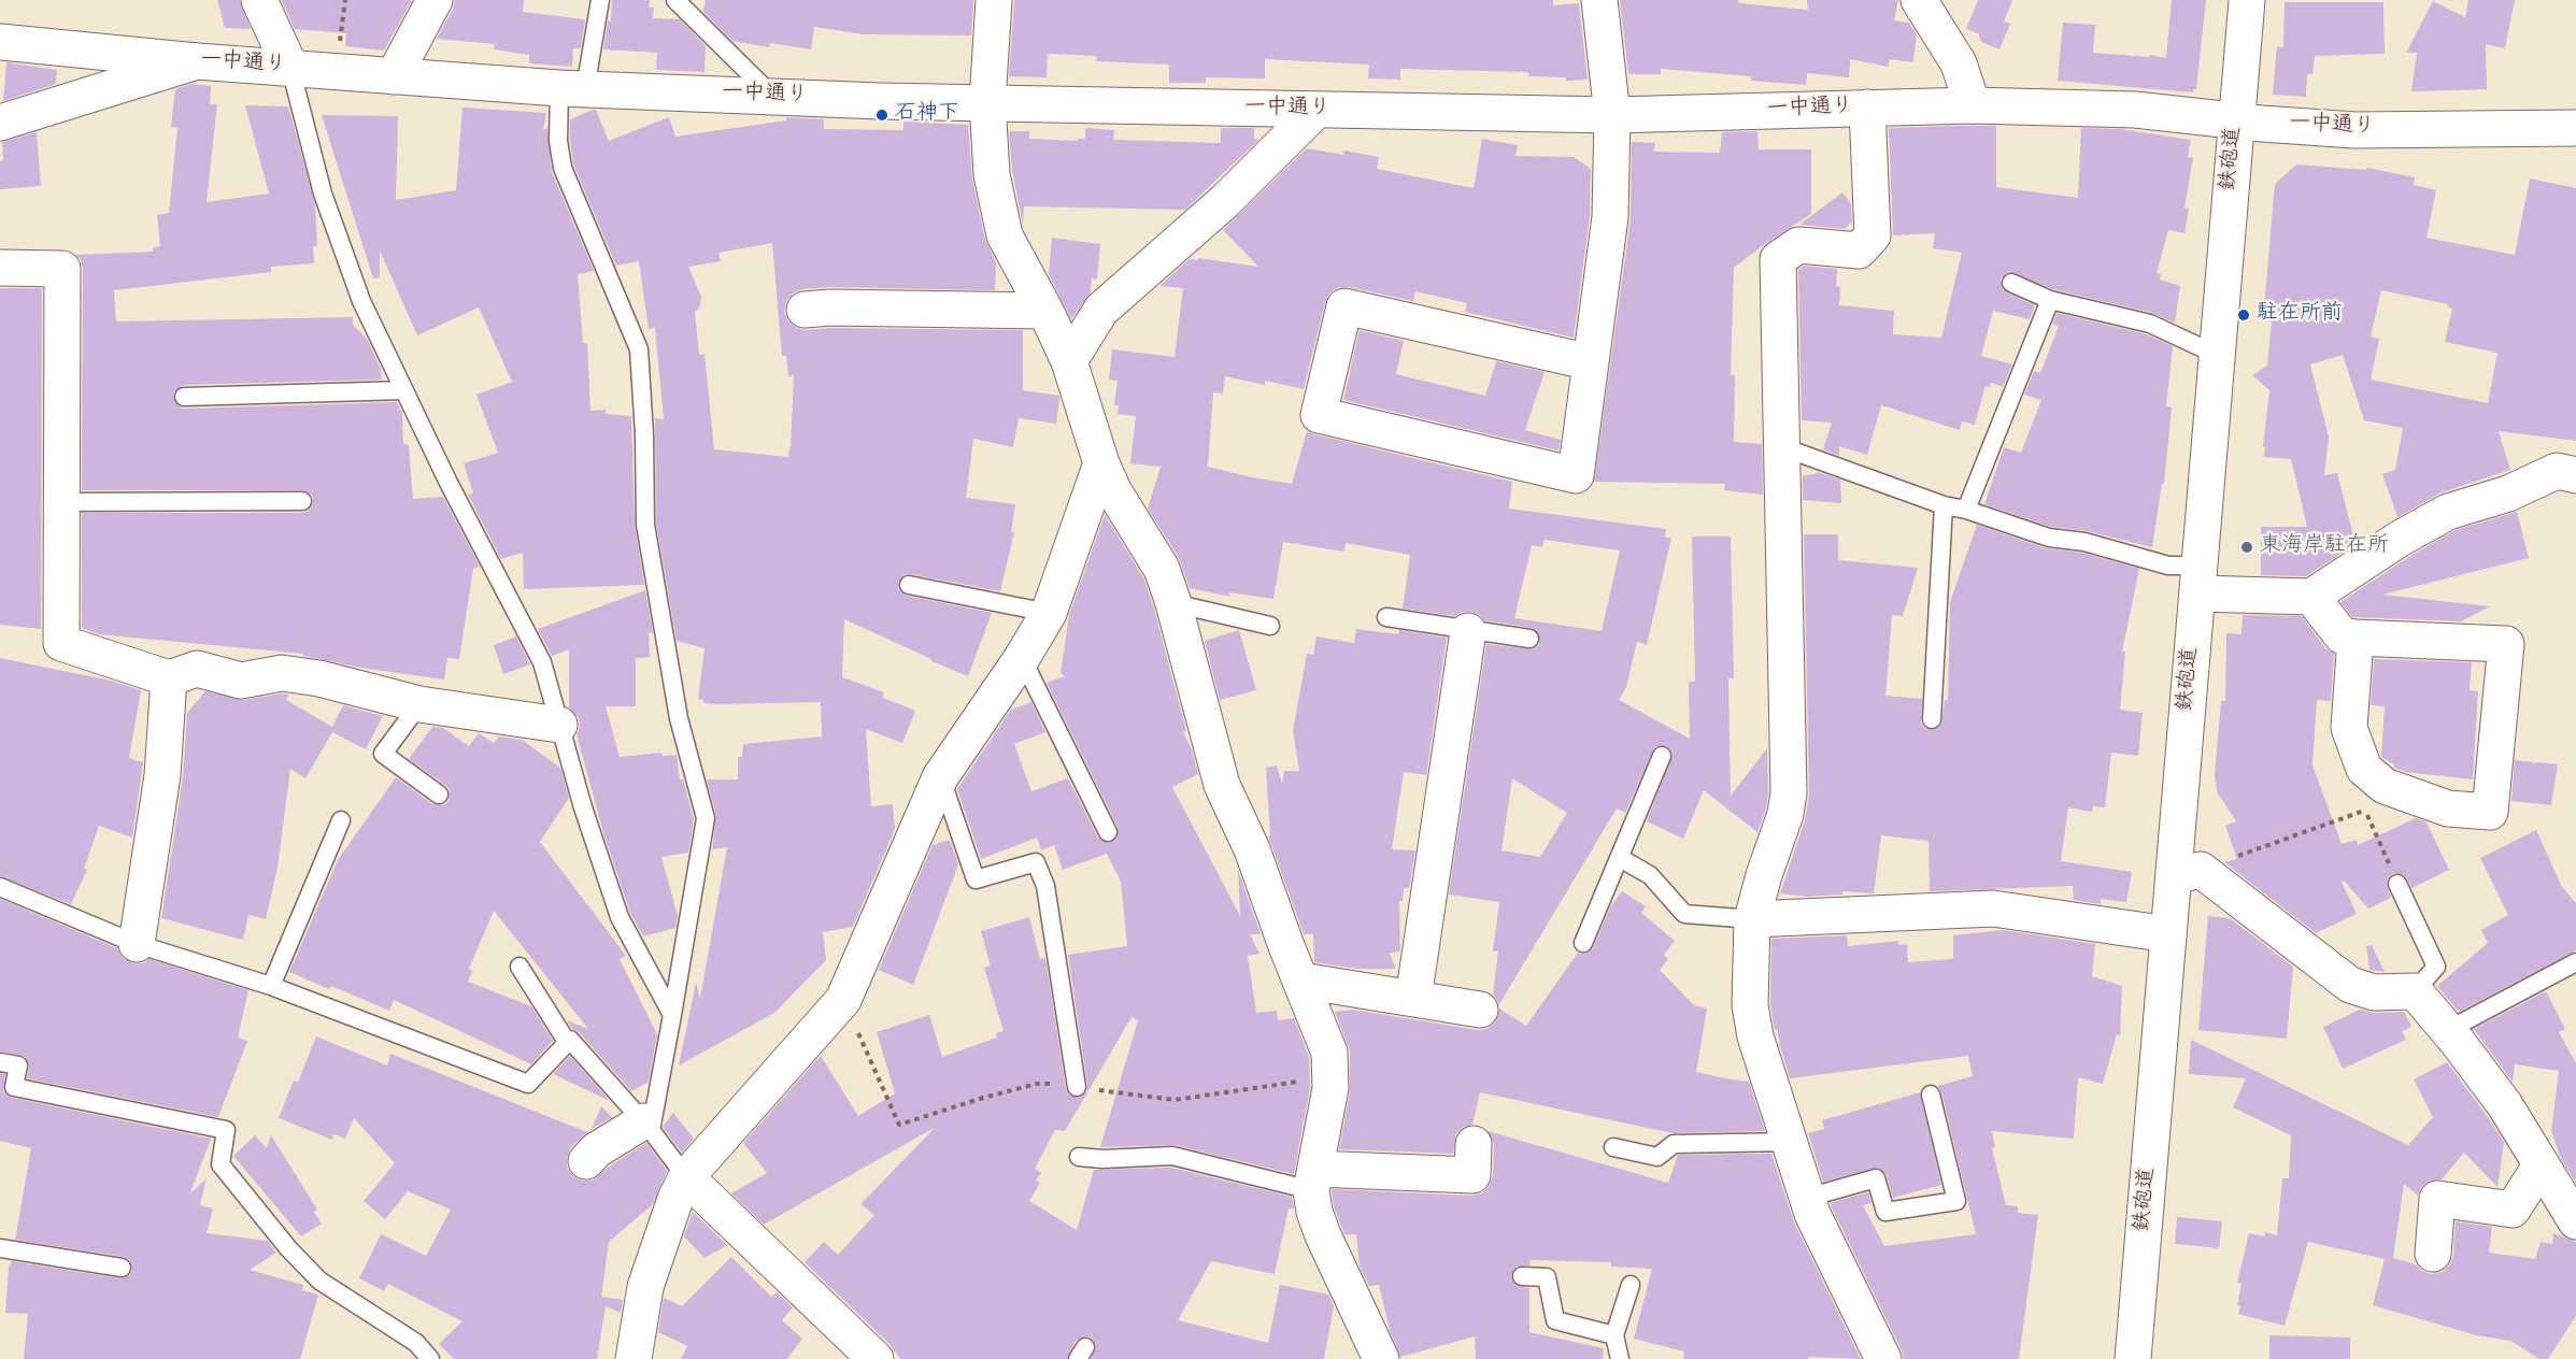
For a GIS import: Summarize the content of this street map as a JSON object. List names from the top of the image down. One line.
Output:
{"streets":{"street":["一中通り","鉄砲道"]},"crossings":[["一中通り","鉄砲道"]],"places":["石神下","駐在所前","東海岸駐在所"]}
